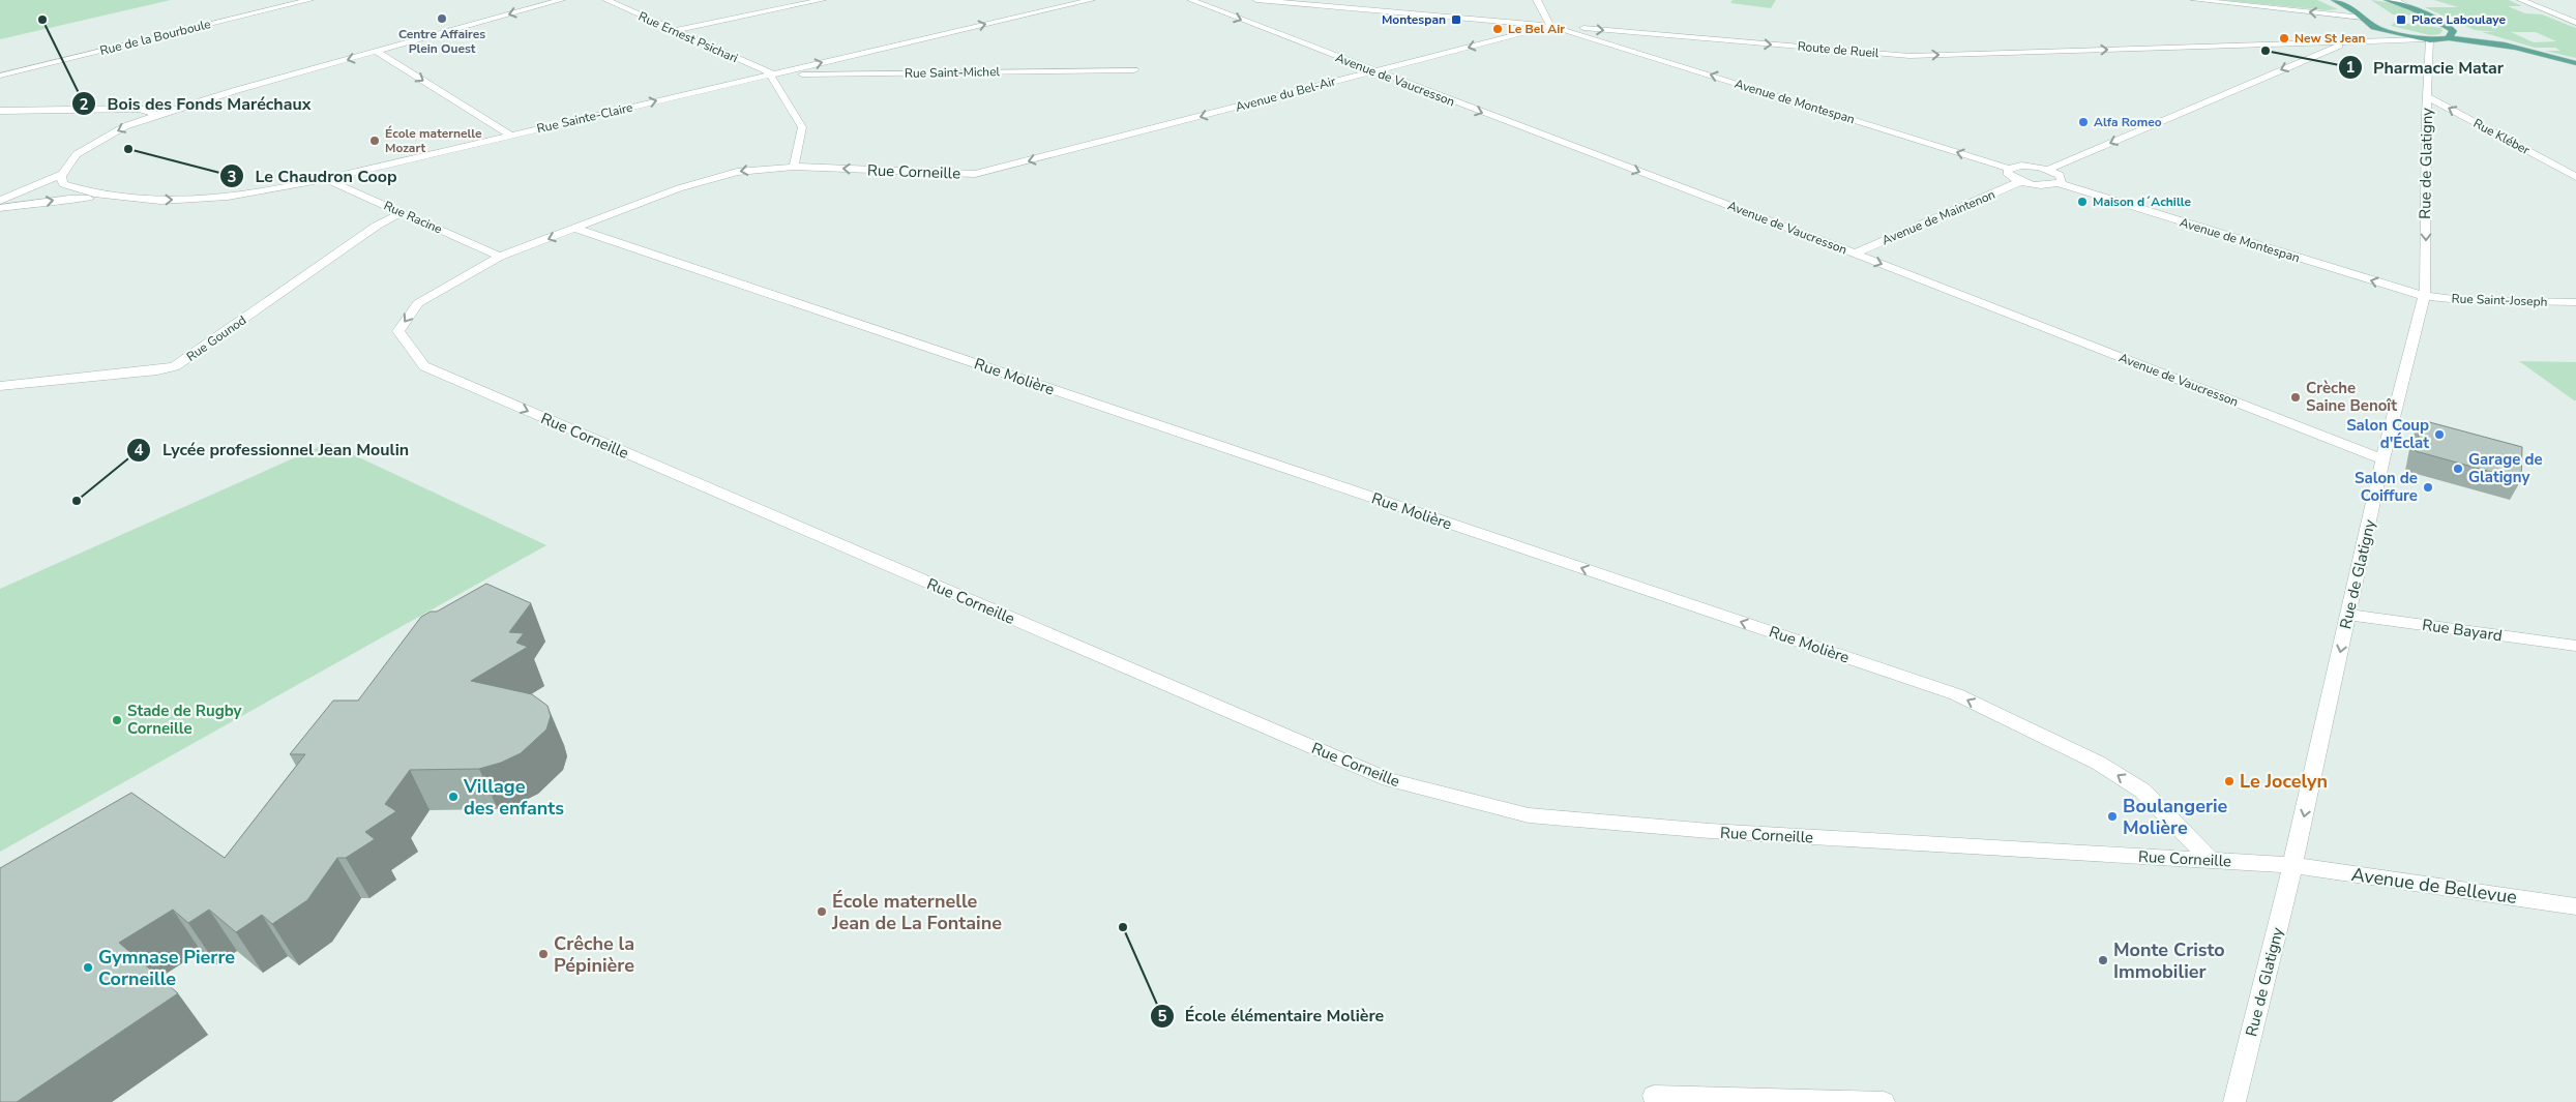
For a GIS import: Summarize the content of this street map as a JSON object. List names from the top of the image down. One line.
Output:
{"streets":{"street":["Rue de la Bourboule","Rue Ernest Psichari","Route de Rueil","Rue Saint-Michel","Avenue de Vaucresson","Avenue du Bel-Air","Avenue de Montespan","Rue Sainte-Claire","Rue Kléber","Rue de Glatigny","Rue Corneille","Rue Racine","Avenue de Maintenon","Rue Saint-Joseph","Rue Gounod","Rue Molière","Rue Bayard","Avenue de Bellevue"]},"crossings":[["Rue Ernest Psichari","Rue Saint-Michel"],["Rue Ernest Psichari","Rue Sainte-Claire"],["Route de Rueil","Avenue du Bel-Air"],["Route de Rueil","Avenue de Montespan"],["Route de Rueil","Rue de Glatigny"],["Rue Saint-Michel","Rue Sainte-Claire"],["Avenue de Vaucresson","Avenue du Bel-Air"],["Avenue de Vaucresson","Rue de Glatigny"],["Avenue de Vaucresson","Avenue de Maintenon"],["Avenue du Bel-Air","Avenue de Montespan"],["Avenue du Bel-Air","Rue Corneille"],["Avenue de Montespan","Rue de Glatigny"],["Avenue de Montespan","Avenue de Maintenon"],["Avenue de Montespan","Rue Saint-Joseph"],["Rue Sainte-Claire","Rue Racine"],["Rue Kléber","Rue de Glatigny"],["Rue de Glatigny","Rue Corneille"],["Rue de Glatigny","Rue Saint-Joseph"],["Rue de Glatigny","Rue Bayard"],["Rue de Glatigny","Avenue de Bellevue"],["Rue Corneille","Rue Racine"],["Rue Corneille","Rue Molière"],["Rue Corneille","Avenue de Bellevue"],["Rue Racine","Rue Gounod"]],"one_way":["Avenue de Vaucresson","Avenue du Bel-Air","Avenue de Montespan","Rue de Glatigny","Rue Molière"],"places":{"other":["Centre Affaires Plein Ouest","Bois des Fonds Maréchaux","Le Bel Air","New St Jean","Pharmacie Matar","Alfa Romeo","École maternelle Mozart","Le Chaudron Coop","Maison d´Achille","Crèche Saine Benoît","Salon Coup d'Éclat","Garage de Glatigny","Salon de Coiffure","Lycée professionnel Jean Moulin","Stade de Rugby Corneille","Le Jocelyn","Village des enfants","Boulangerie Molière","École maternelle Jean de La Fontaine","École élémentaire Molière","Crêche la Pépinière","Monte Cristo Immobilier","Gymnase Pierre Corneille"],"transit":["Montespan","Place Laboulaye"]}}
